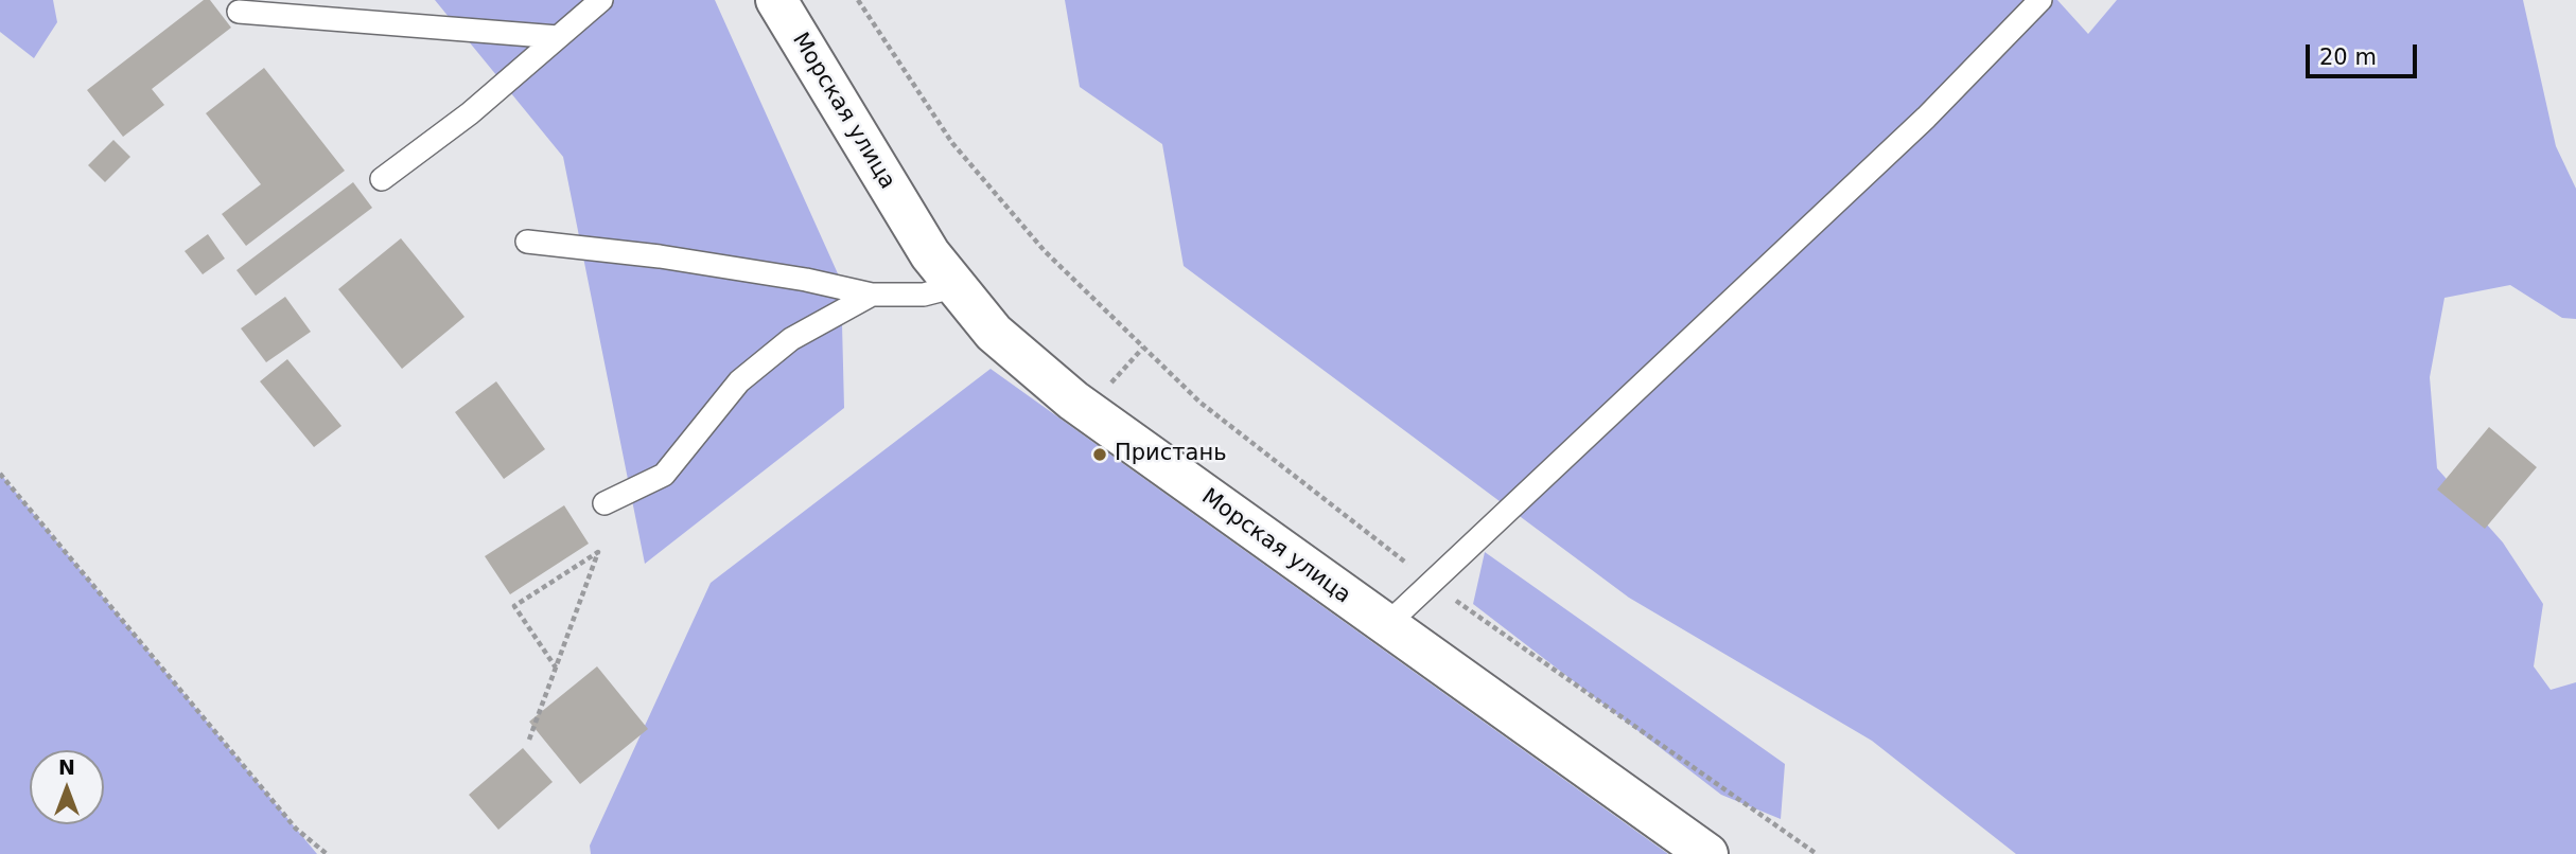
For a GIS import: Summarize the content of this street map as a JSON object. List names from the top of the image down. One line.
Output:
{"streets":{"street":["Морская улица"]},"places":["Пристань"],"scale_bar":"20 m","north":"top"}
